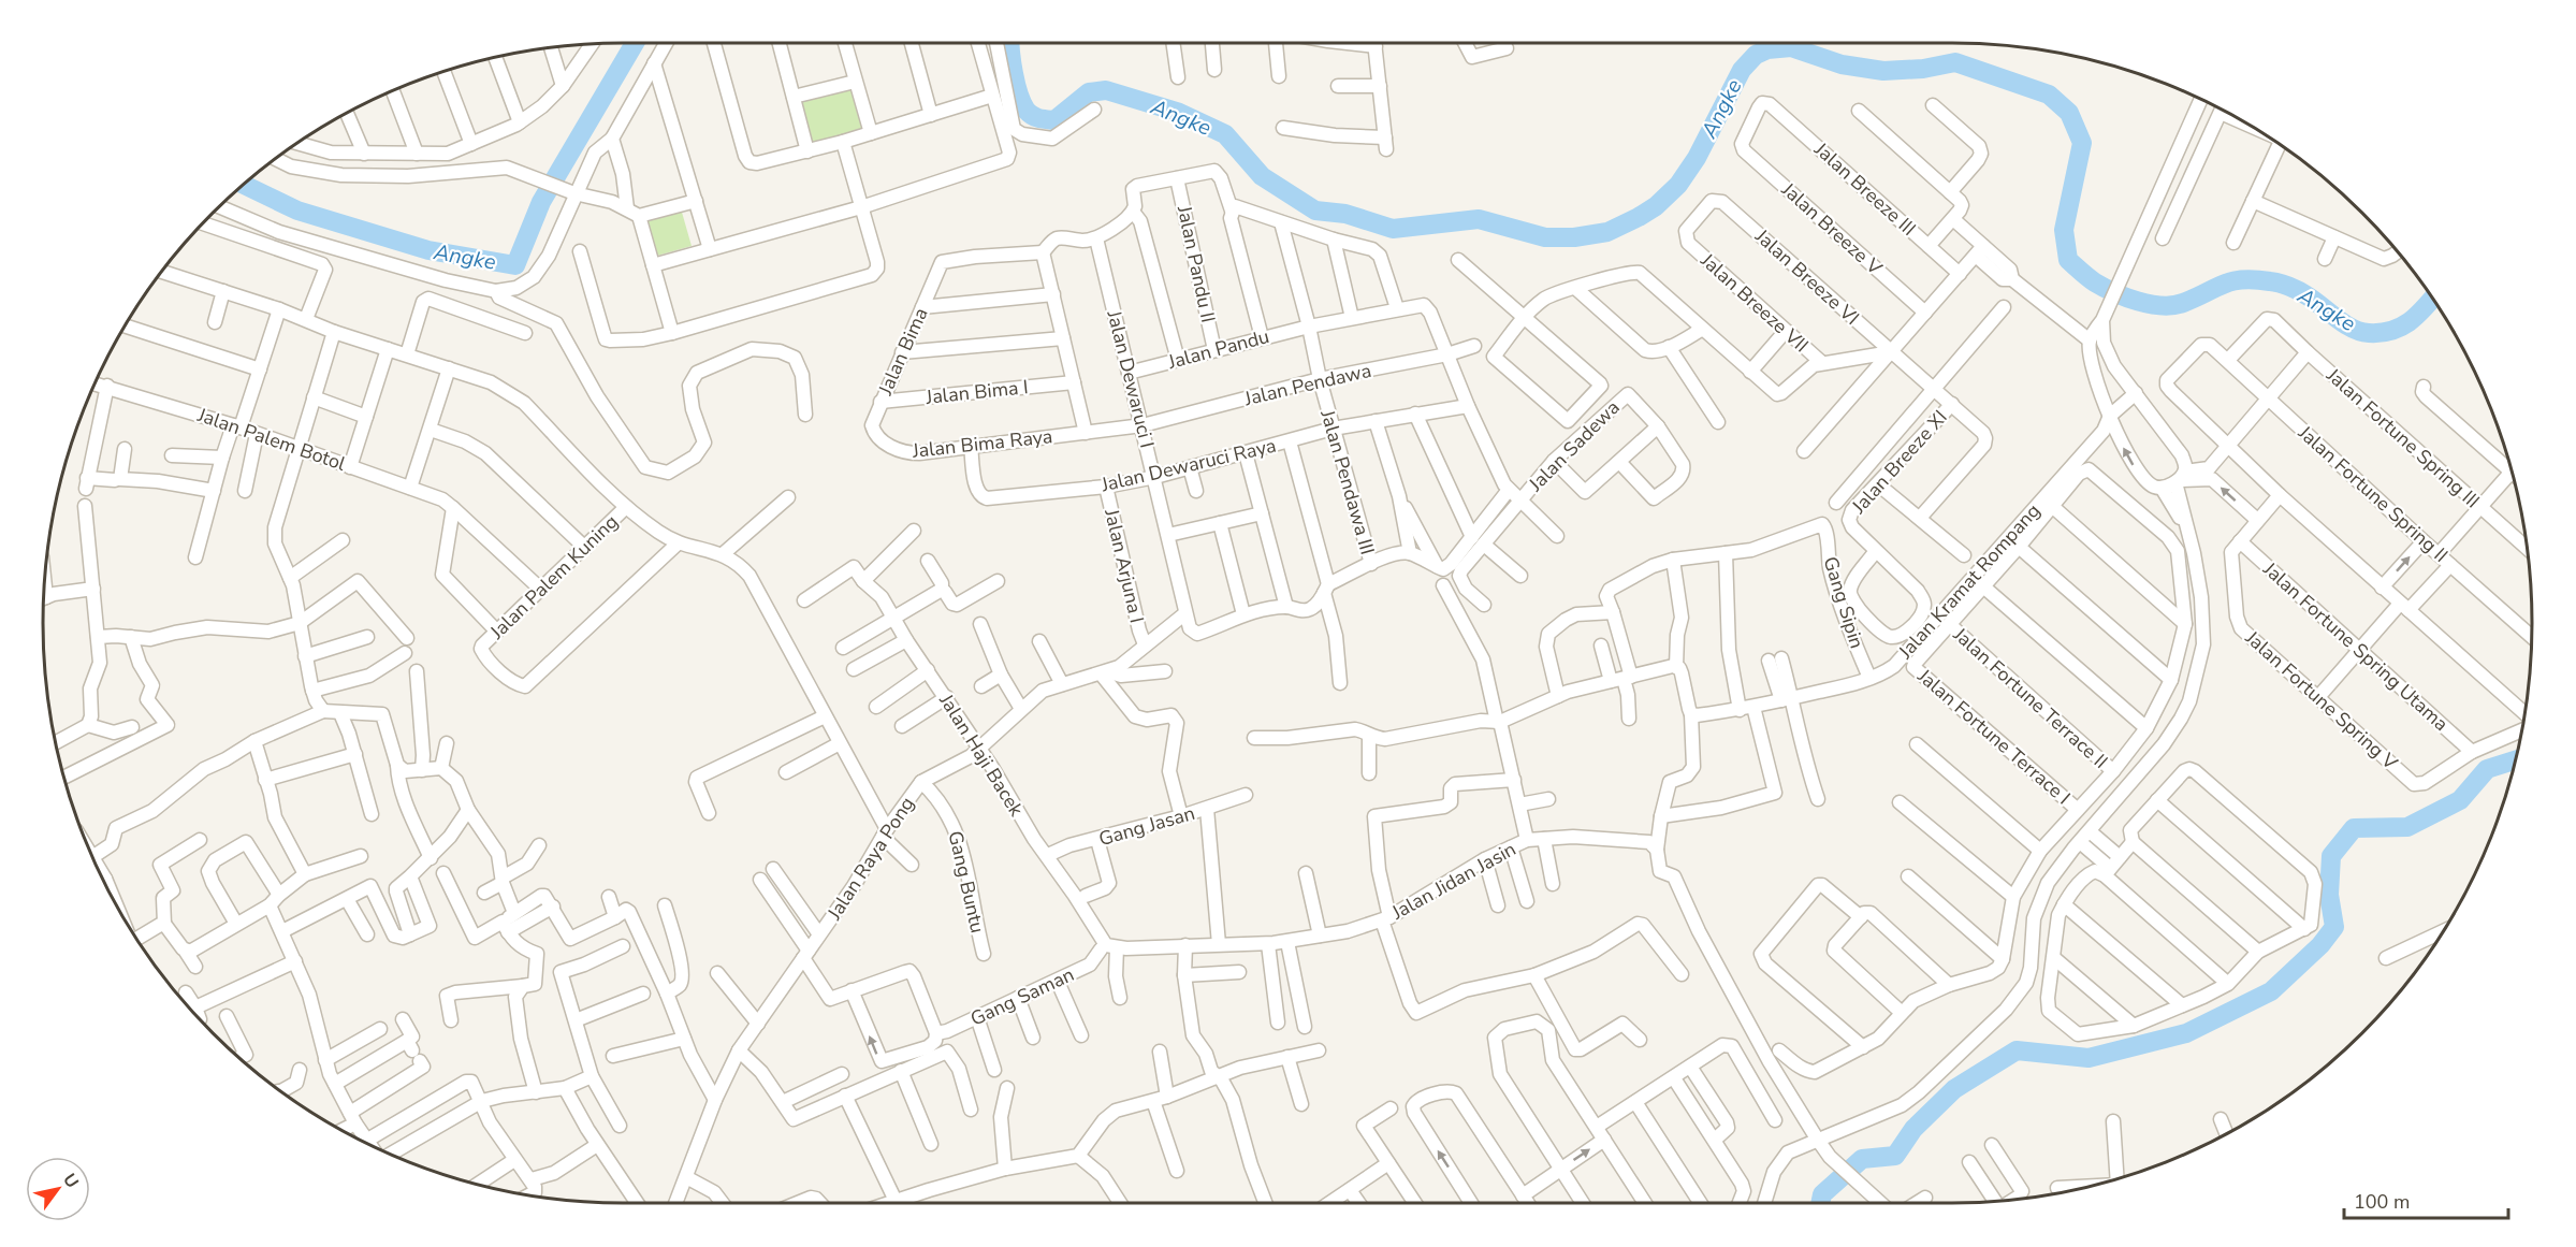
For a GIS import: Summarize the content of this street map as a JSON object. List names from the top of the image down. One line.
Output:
{"streets":{"street":["Jalan Breeze III","Jalan Breeze V","Jalan Pandu II","Jalan Breeze VI","Jalan Breeze VII","Jalan Pandu","Jalan Bima","Jalan Dewaruci I","Jalan Pendawa","Jalan Bima I","Jalan Fortune Spring III","Jalan Palem Botol","Jalan Bima Raya","Jalan Sadewa","Jalan Breeze XI","Jalan Dewaruci Raya","Jalan Pendawa III","Jalan Fortune Spring II","Jalan Arjuna I","Jalan Palem Kuning","Jalan Kramat Rompang","Gang Sipin","Jalan Fortune Spring Utama","Jalan Fortune Terrace II","Jalan Fortune Spring V","Jalan Fortune Terrace I","Jalan Haji Bacek","Gang Jasan","Jalan Raya Pong","Jalan Jidan Jasin","Gang Buntu","Gang Saman"]},"crossings":[["Jalan Breeze III","Jalan Breeze V"],["Jalan Pandu II","Jalan Pandu"],["Jalan Breeze VI","Jalan Breeze VII"],["Jalan Breeze VI","Jalan Breeze XI"],["Jalan Pandu","Jalan Dewaruci I"],["Jalan Pandu","Jalan Pendawa"],["Jalan Pandu","Jalan Pendawa III"],["Jalan Bima","Jalan Bima I"],["Jalan Bima","Jalan Bima Raya"],["Jalan Dewaruci I","Jalan Pendawa"],["Jalan Dewaruci I","Jalan Bima Raya"],["Jalan Dewaruci I","Jalan Dewaruci Raya"],["Jalan Dewaruci I","Jalan Raya Pong"],["Jalan Pendawa","Jalan Bima Raya"],["Jalan Pendawa","Jalan Pendawa III"],["Jalan Fortune Spring III","Jalan Fortune Spring II"],["Jalan Palem Botol","Jalan Palem Kuning"],["Jalan Bima Raya","Jalan Dewaruci Raya"],["Jalan Dewaruci Raya","Jalan Pendawa III"],["Jalan Dewaruci Raya","Jalan Arjuna I"],["Jalan Arjuna I","Jalan Raya Pong"],["Jalan Kramat Rompang","Gang Sipin"],["Jalan Fortune Spring Utama","Jalan Fortune Spring V"],["Jalan Fortune Terrace II","Jalan Fortune Terrace I"],["Jalan Haji Bacek","Gang Jasan"],["Jalan Haji Bacek","Jalan Raya Pong"],["Jalan Haji Bacek","Jalan Jidan Jasin"],["Jalan Haji Bacek","Gang Saman"],["Jalan Raya Pong","Gang Buntu"],["Jalan Jidan Jasin","Gang Saman"]],"water":["Angke"],"scale_bar":"100 m","north":"top right"}
